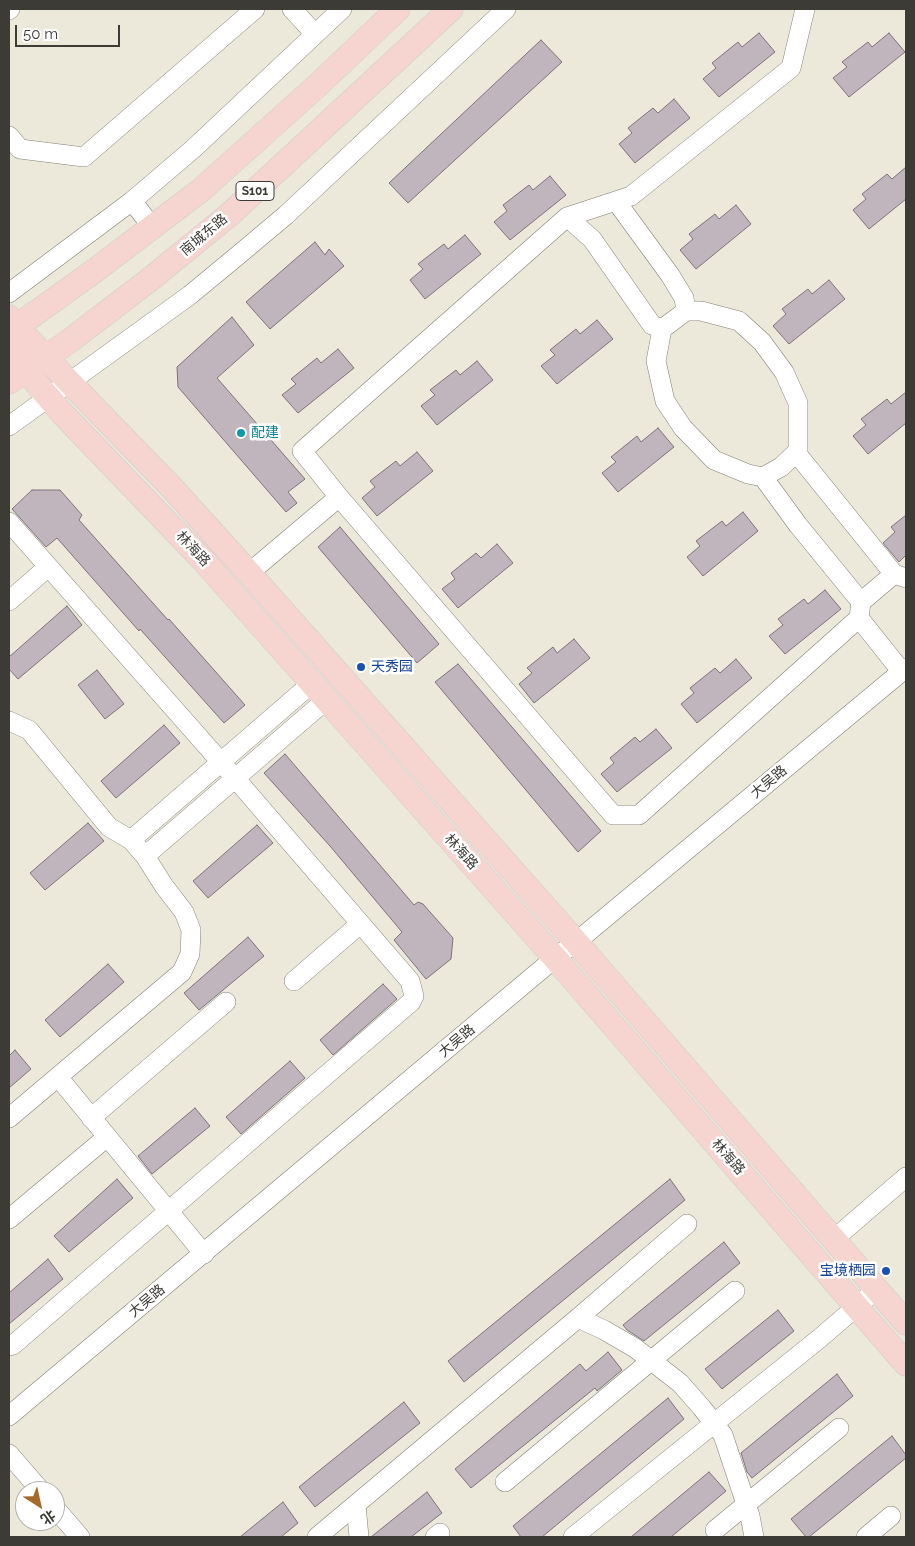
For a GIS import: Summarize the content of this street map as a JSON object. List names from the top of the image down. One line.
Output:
{"streets":{"main road":["S101","南城东路","林海路"],"street":["大吴路"]},"crossings":[["S101","林海路"],["南城东路","林海路"],["林海路","大吴路"]],"places":["配建","天秀园","宝境栖园"],"scale_bar":"50 m","north":"bottom right"}
